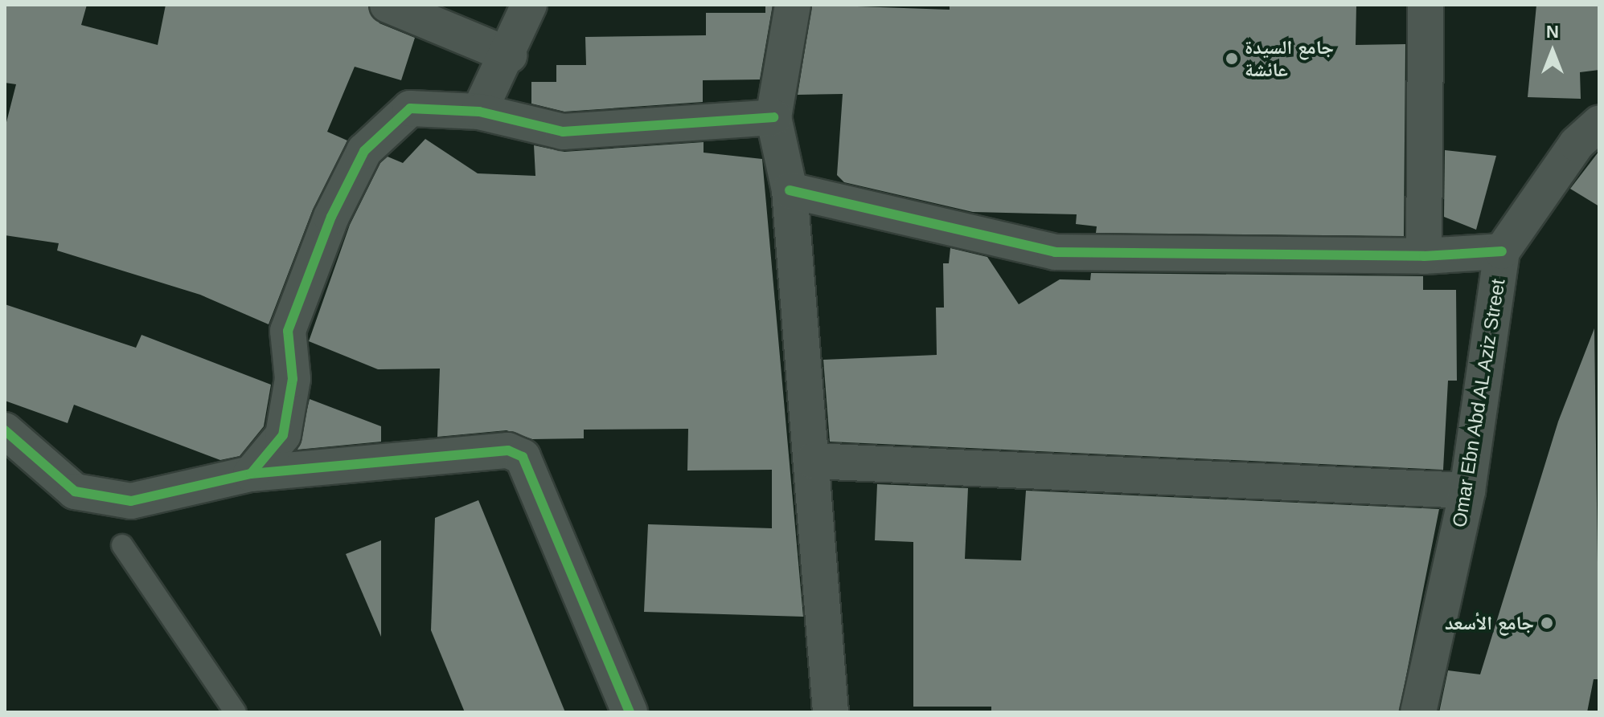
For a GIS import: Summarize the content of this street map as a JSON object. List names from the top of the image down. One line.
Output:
{"streets":{"street":["Omar Ebn Abd AL Aziz Street"]},"places":["جامع السيدة عائشة","جامع الأسعد"],"north":"top"}
